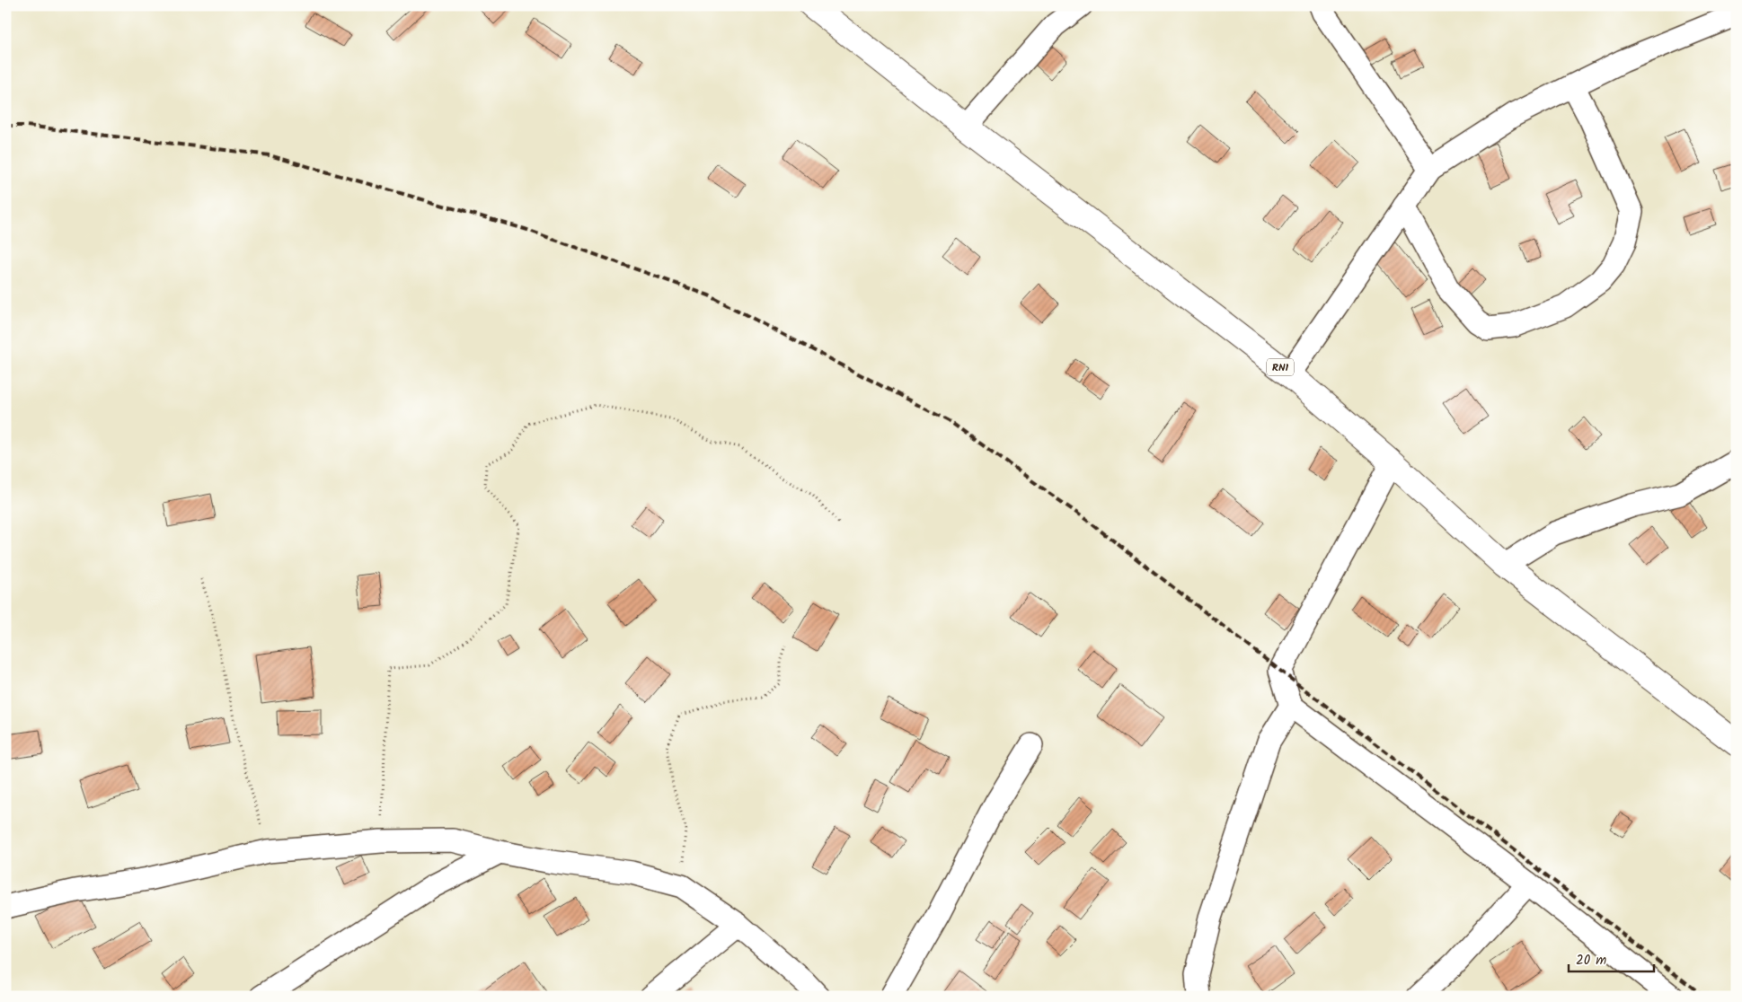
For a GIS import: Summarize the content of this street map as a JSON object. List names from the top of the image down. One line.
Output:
{"streets":{"highway":["RN1"]},"scale_bar":"20 m"}
